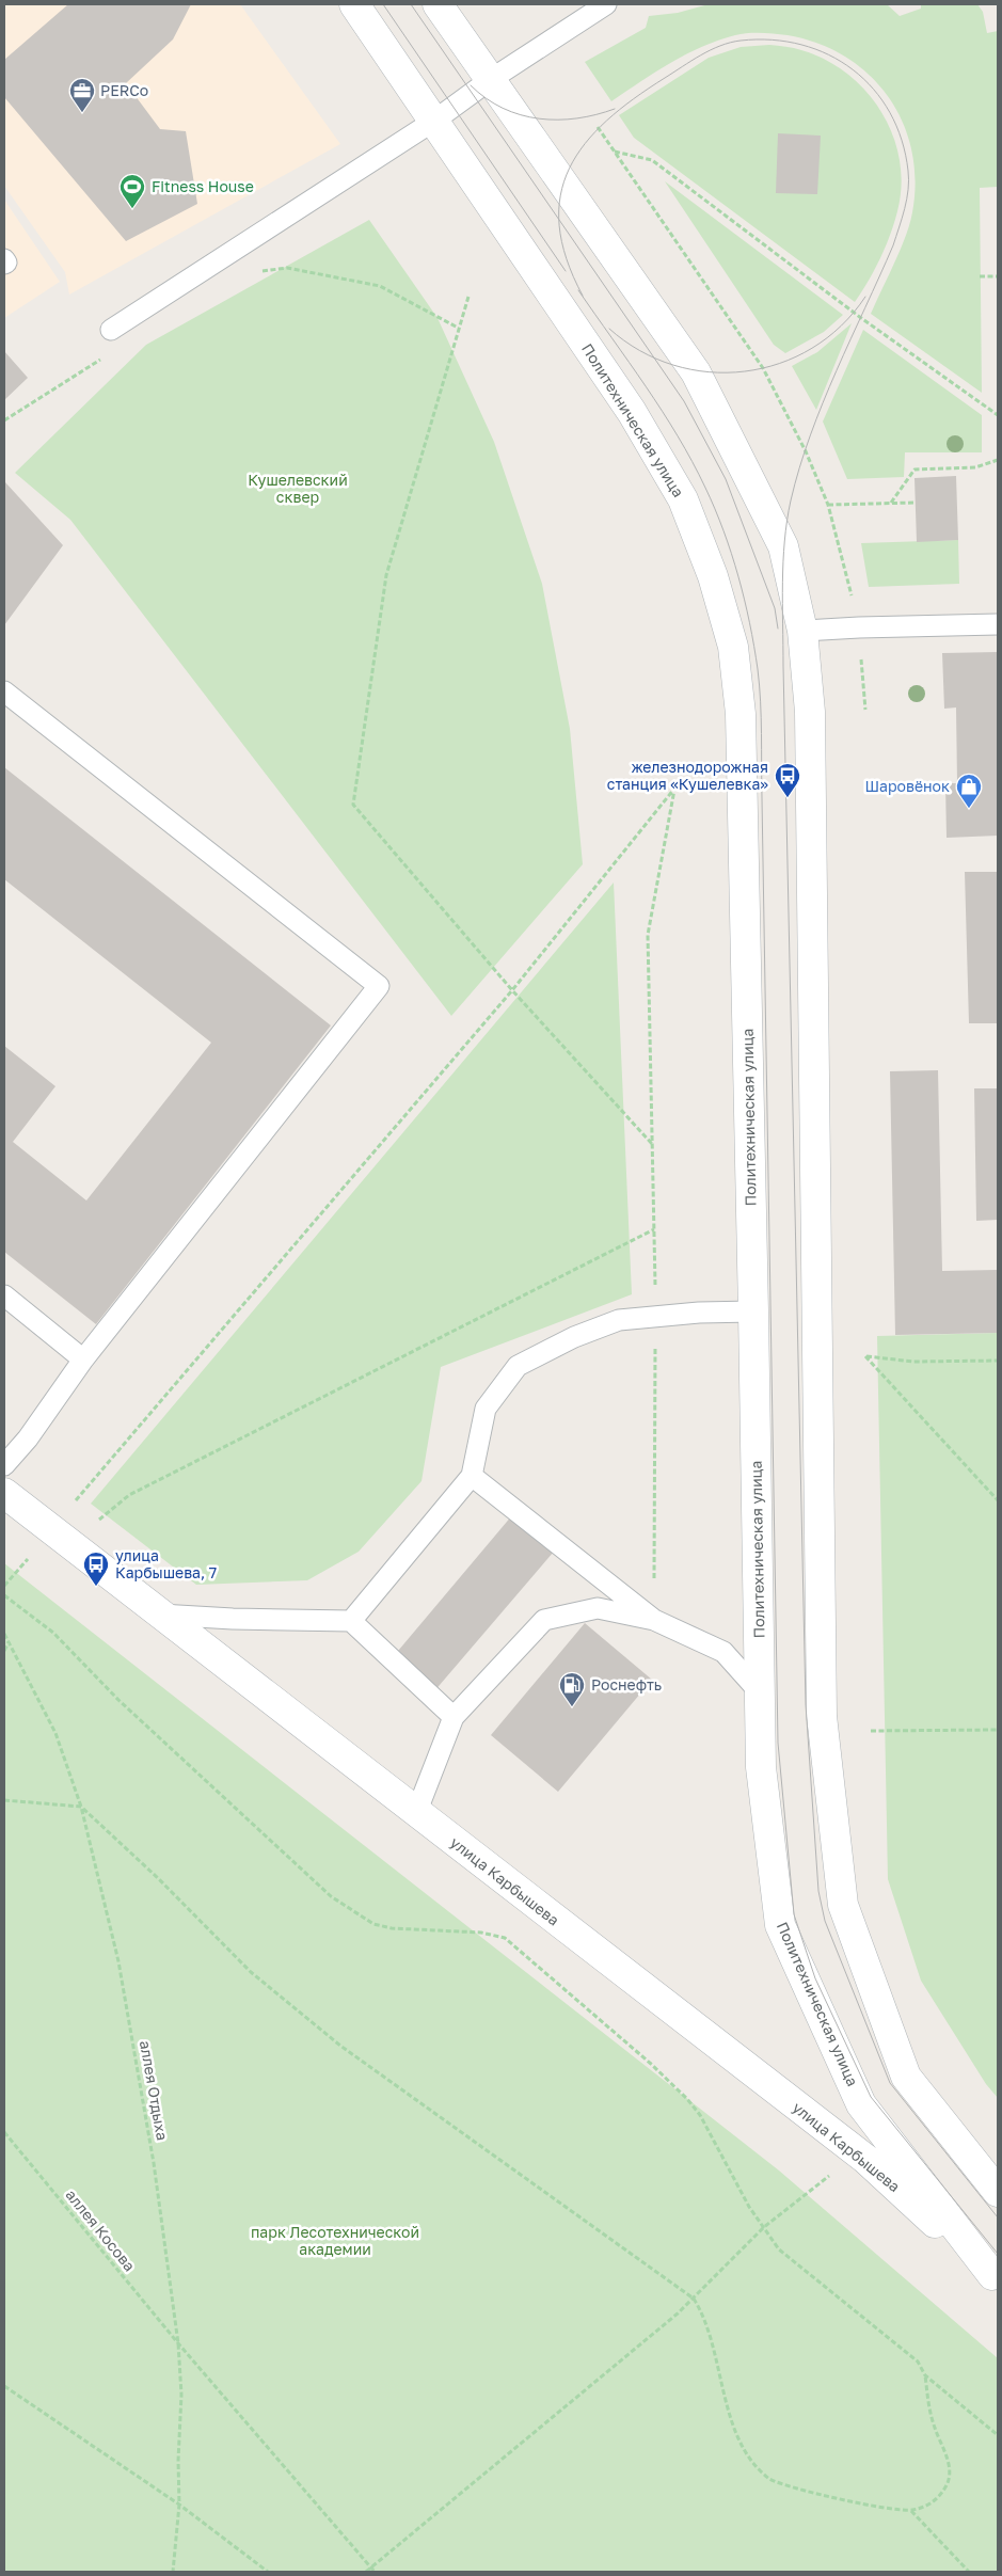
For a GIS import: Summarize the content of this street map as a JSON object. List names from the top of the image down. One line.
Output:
{"streets":{"main road":["Политехническая улица","улица Карбышева"],"path":["аллея Отдыха","аллея Косова"]},"crossings":[["Политехническая улица","улица Карбышева"],["аллея Отдыха","аллея Косова"]],"parks":["Кушелевский сквер","парк Лесотехнической академии"],"places":{"office":["PERCo"],"sports":["Fitness House"],"bus stop":["железнодорожная станция «Кушелевка»","улица Карбышева, 7"],"shop":["Шаровёнок"],"fuel station":["Роснефть"]}}
